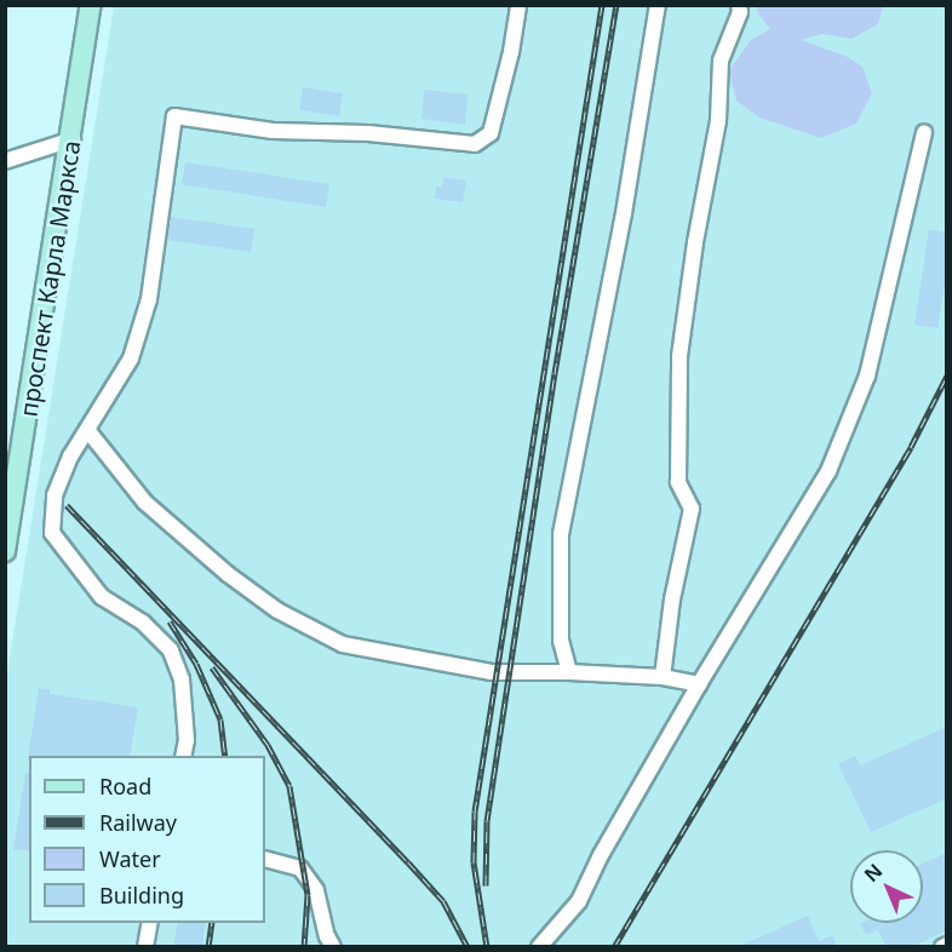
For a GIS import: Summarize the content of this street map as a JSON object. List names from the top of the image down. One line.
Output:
{"streets":{"main road":["проспект Карла Маркса"]},"legend":["Road","Railway","Water","Building"],"north":"top left"}
